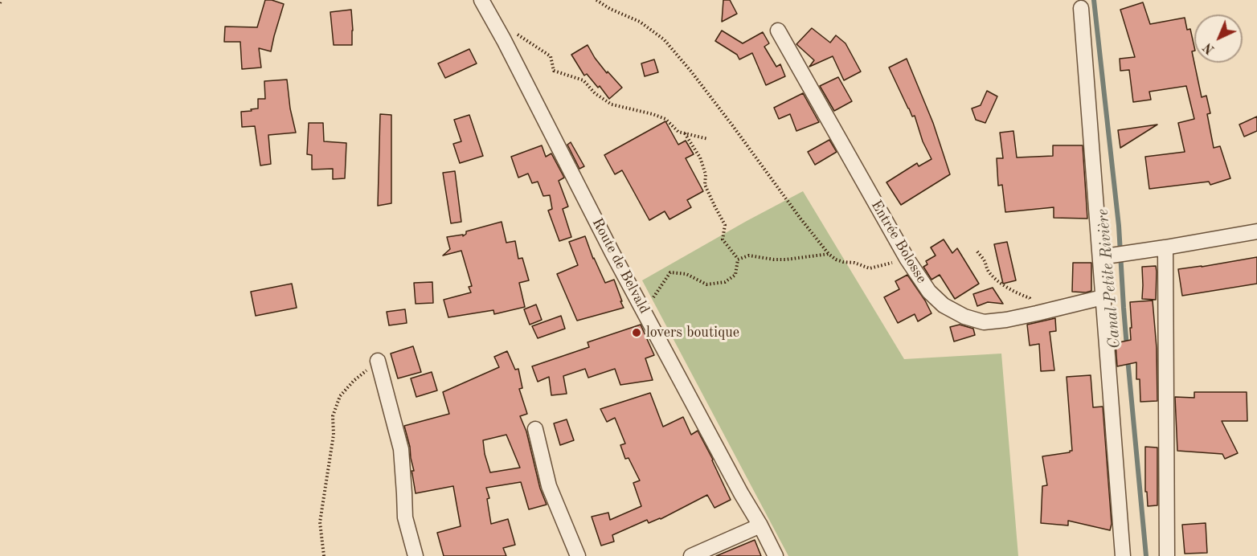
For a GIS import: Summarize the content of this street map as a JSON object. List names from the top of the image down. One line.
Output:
{"streets":{"street":["Entrée Bolosse","Route de Belvald"]},"water":["Canal Petite Rivière"],"places":["lovers boutique"],"north":"bottom left"}
